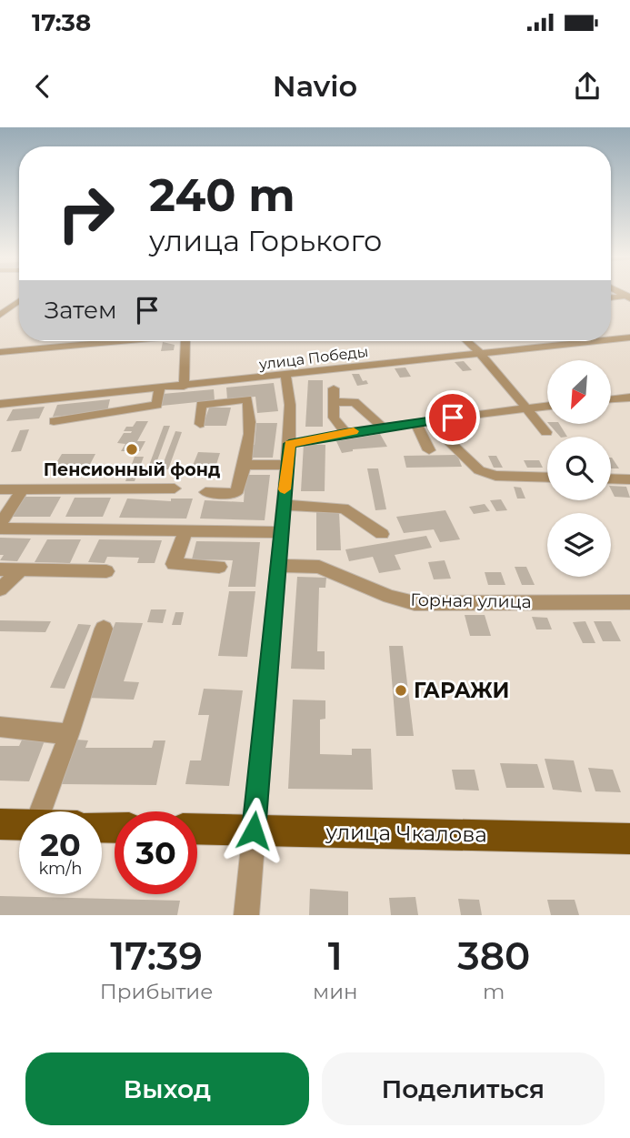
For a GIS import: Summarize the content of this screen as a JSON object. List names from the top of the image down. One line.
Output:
{"streets":{"main road":["улица Чкалова"],"street":["улица Победы","Горная улица"]},"places":["Пенсионный фонд","ГАРАЖИ"],"north":"bottom left","page":{"status":"17:38","header":"Navio","turn":["240 m","улица Горького"],"then":"Затем","speed":"20 km/h","limit":"30","eta":["17:39","Прибытие","1","мин","380","m"],"buttons":["Выход","Поделиться"]}}
